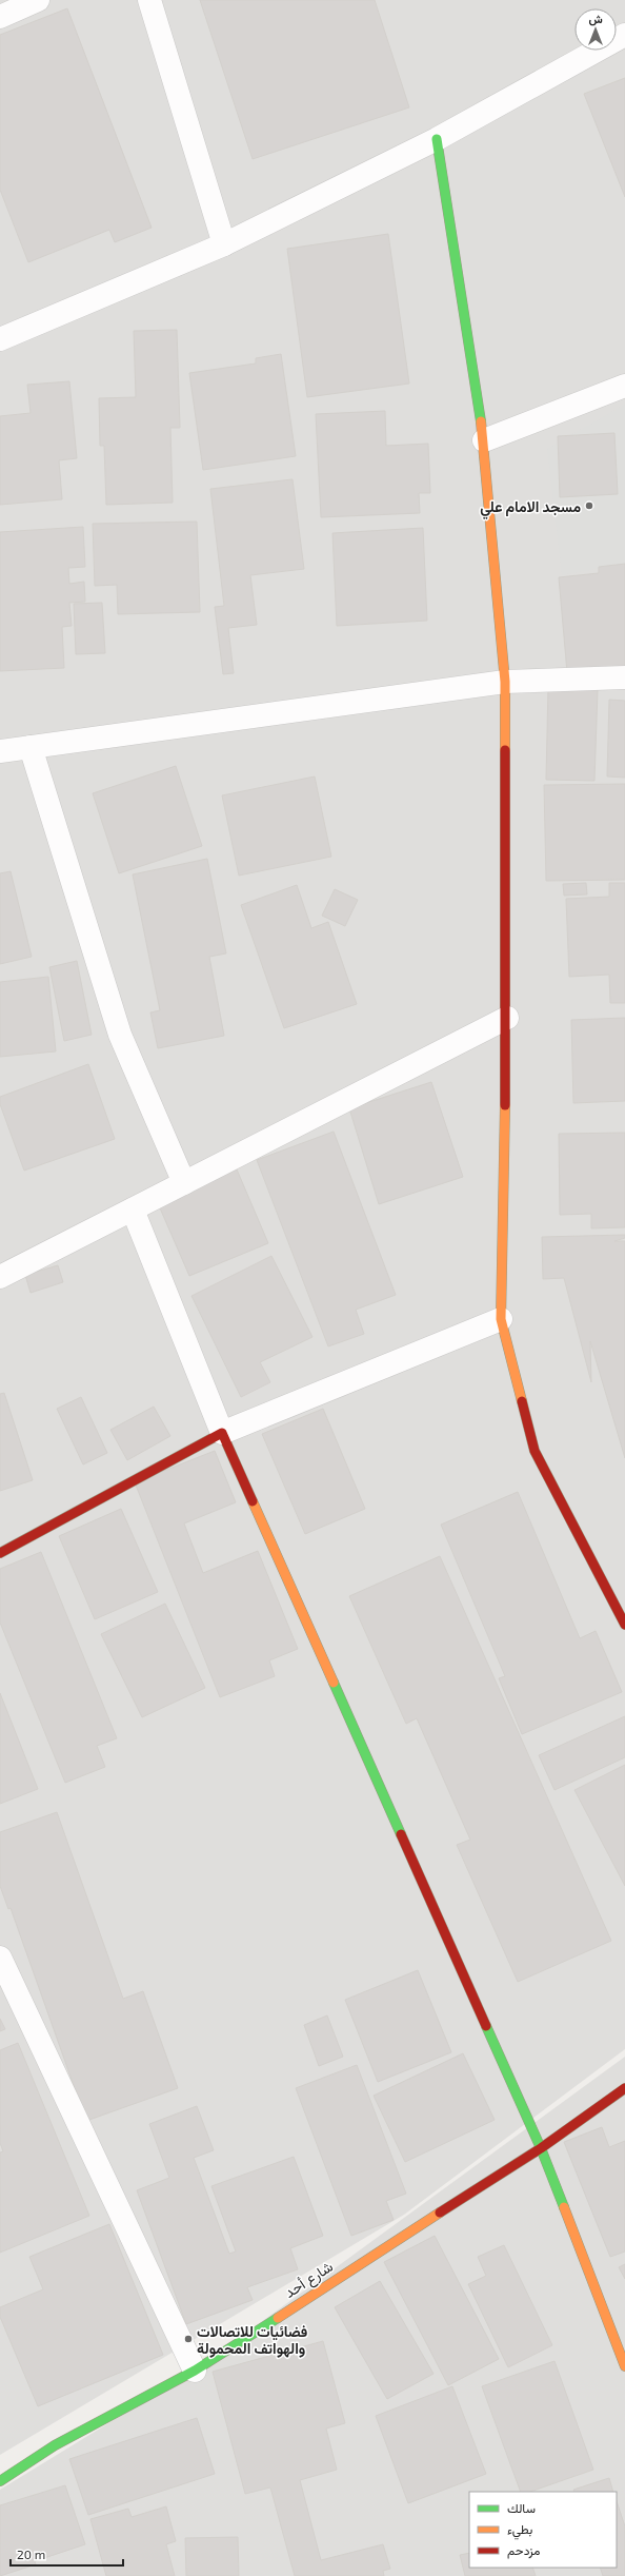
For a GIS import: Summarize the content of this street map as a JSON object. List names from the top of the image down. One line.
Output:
{"streets":{"street":["شارع أحد"]},"places":["مسجد الامام علي","فضائيات للاتصالات والهواتف المحمولة"],"legend":["سالك","بطيء","مزدحم"],"scale_bar":"20 m","north":"top"}
